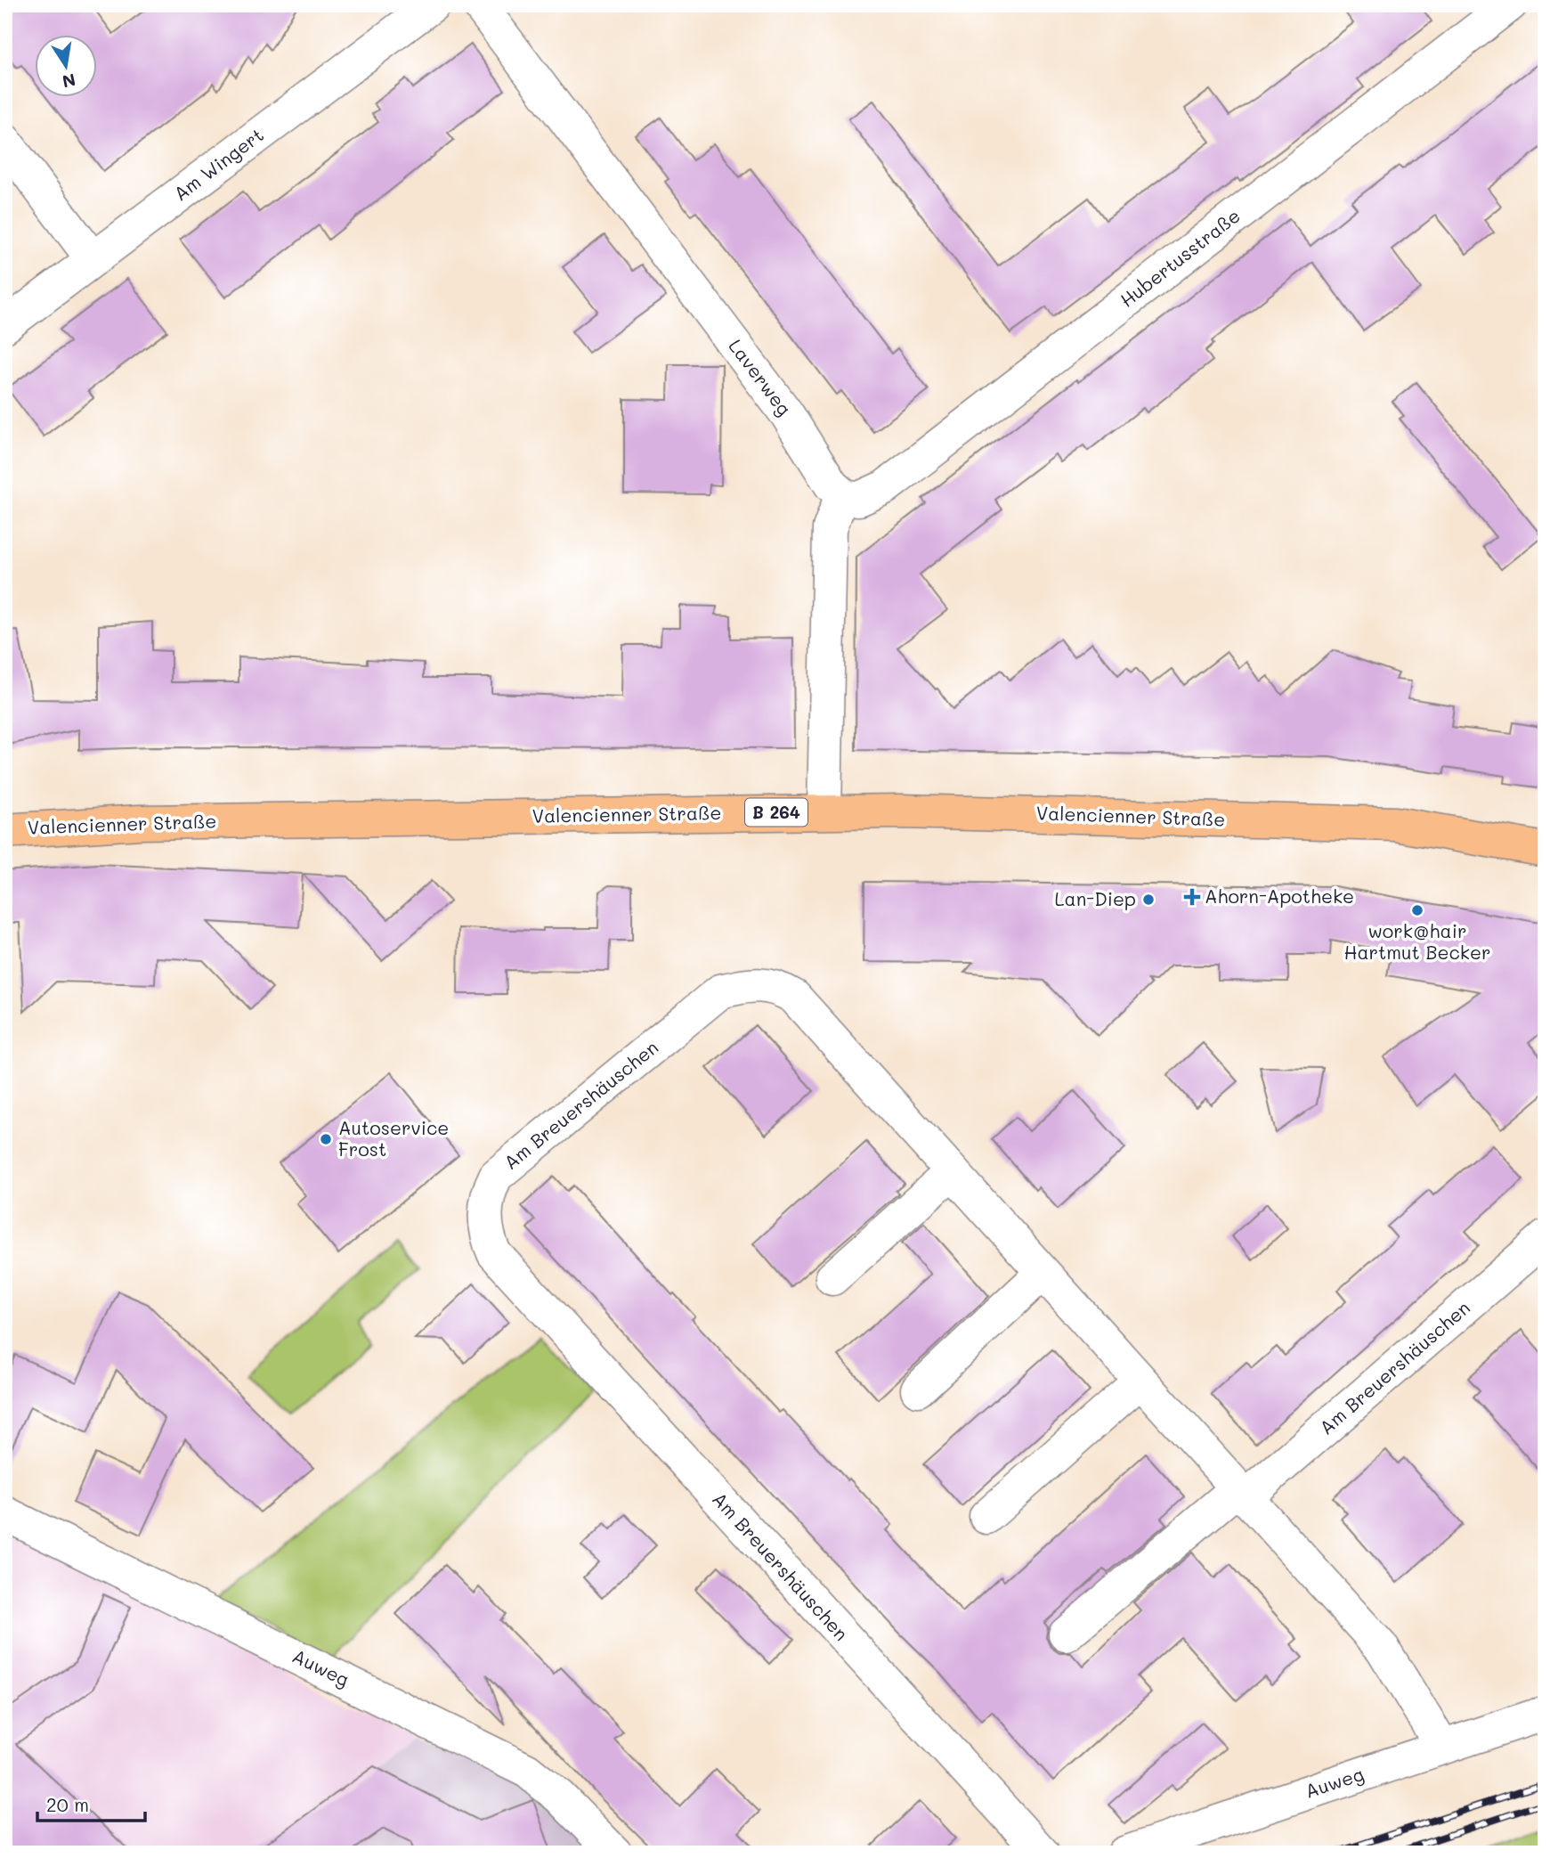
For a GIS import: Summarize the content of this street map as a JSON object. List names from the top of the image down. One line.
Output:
{"streets":{"main road":["B 264","Valencienner Straße"],"street":["Am Wingert","Hubertusstraße","Laverweg","Am Breuershäuschen","Auweg"]},"crossings":[["Hubertusstraße","Laverweg"],["Am Breuershäuschen","Auweg"]],"places":{"health":["Ahorn-Apotheke"],"other":["Lan-Diep","work@hair Hartmut Becker","Autoservice Frost"]},"scale_bar":"20 m","north":"bottom"}
